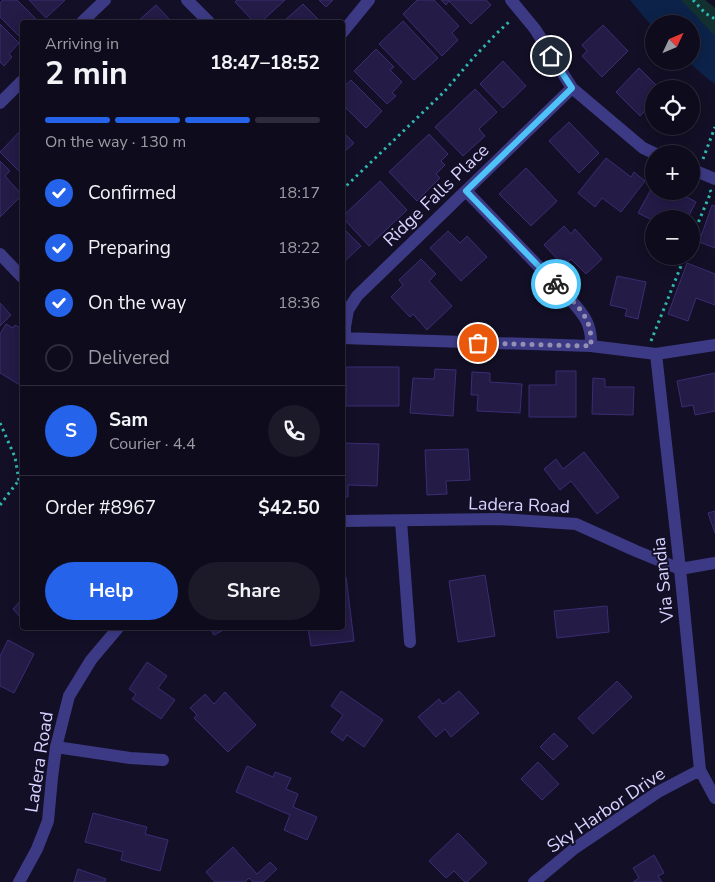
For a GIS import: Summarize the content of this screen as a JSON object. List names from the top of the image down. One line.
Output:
{"streets":{"street":["Ridge Falls Place","Ladera Road","Via Sandia","Sky Harbor Drive"]},"crossings":[["Ladera Road","Via Sandia"],["Via Sandia","Sky Harbor Drive"]],"north":"top right","page":{"map_buttons":["+","−"],"heading":["2 min","Arriving in","18:47–18:52"],"panel":["Sam","Courier · 4.4","Order #8967","$42.50"],"bar":"On the way · 130 m","list":[["Confirmed","18:17"],["Preparing","18:22"],["On the way","18:36"],"Delivered"],"round":"S","buttons":["Help","Share"]}}
